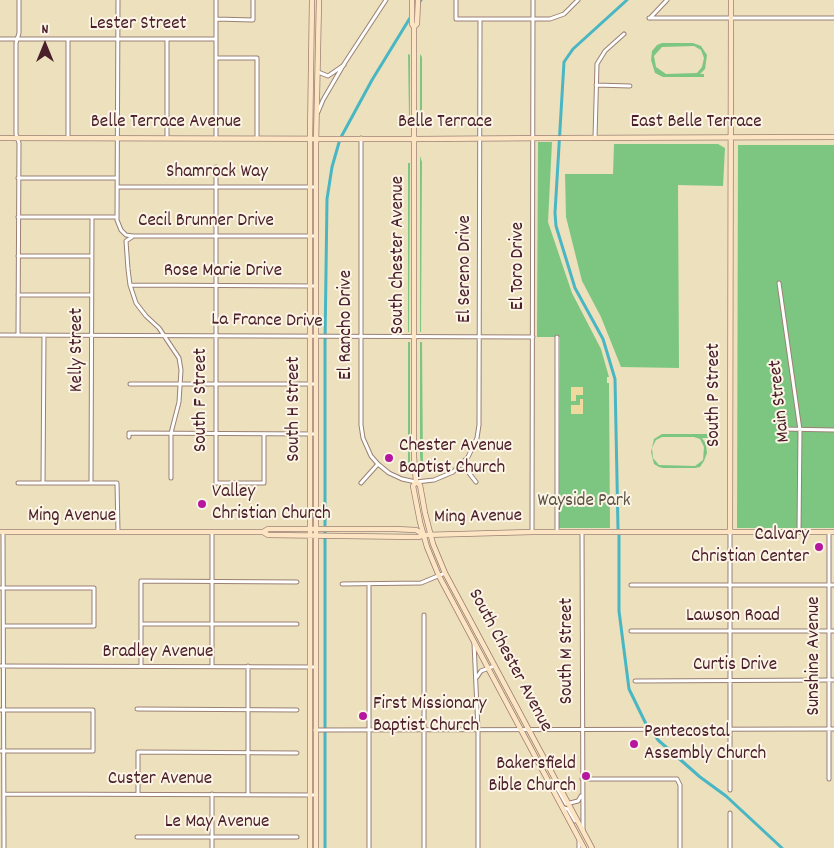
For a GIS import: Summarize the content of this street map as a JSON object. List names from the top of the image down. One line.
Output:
{"streets":{"street":["Lester Street","Belle Terrace Avenue","Belle Terrace","East Belle Terrace","Shamrock Way","Cecil Brunner Drive","South Chester Avenue","El Toro Drive","El Sereno Drive","Rose Marie Drive","La France Drive","El Rancho Drive","Kelly Street","South P Street","South F Street","Main Street","South H Street","Ming Avenue","Lawson Road","South M Street","Bradley Avenue","Sunshine Avenue","Curtis Drive","Custer Avenue","Le May Avenue"]},"crossings":[["Belle Terrace Avenue","Belle Terrace"],["Belle Terrace Avenue","South H Street"],["Belle Terrace","East Belle Terrace"],["Belle Terrace","South Chester Avenue"],["Belle Terrace","El Toro Drive"],["Belle Terrace","El Sereno Drive"],["Belle Terrace","El Rancho Drive"],["East Belle Terrace","South P Street"],["Shamrock Way","South F Street"],["Shamrock Way","South H Street"],["Cecil Brunner Drive","Kelly Street"],["Cecil Brunner Drive","South F Street"],["Cecil Brunner Drive","South H Street"],["South Chester Avenue","El Sereno Drive"],["South Chester Avenue","La France Drive"],["South Chester Avenue","El Rancho Drive"],["South Chester Avenue","Ming Avenue"],["South Chester Avenue","South M Street"],["El Toro Drive","La France Drive"],["El Toro Drive","Ming Avenue"],["El Sereno Drive","La France Drive"],["El Sereno Drive","El Rancho Drive"],["Rose Marie Drive","South F Street"],["Rose Marie Drive","South H Street"],["La France Drive","El Rancho Drive"],["La France Drive","Kelly Street"],["La France Drive","South F Street"],["La France Drive","South H Street"],["South P Street","Ming Avenue"],["South P Street","Lawson Road"],["South P Street","Curtis Drive"],["Main Street","Ming Avenue"],["South H Street","Ming Avenue"],["South H Street","Bradley Avenue"],["South H Street","Custer Avenue"],["Ming Avenue","South M Street"],["Ming Avenue","Sunshine Avenue"],["Lawson Road","Sunshine Avenue"],["Sunshine Avenue","Curtis Drive"]],"parks":["Wayside Park"],"places":["Chester Avenue Baptist Church","Valley Christian Church","Calvary Christian Center","First Missionary Baptist Church","Pentecostal Assembly Church","Bakersfield Bible Church"],"north":"top"}
